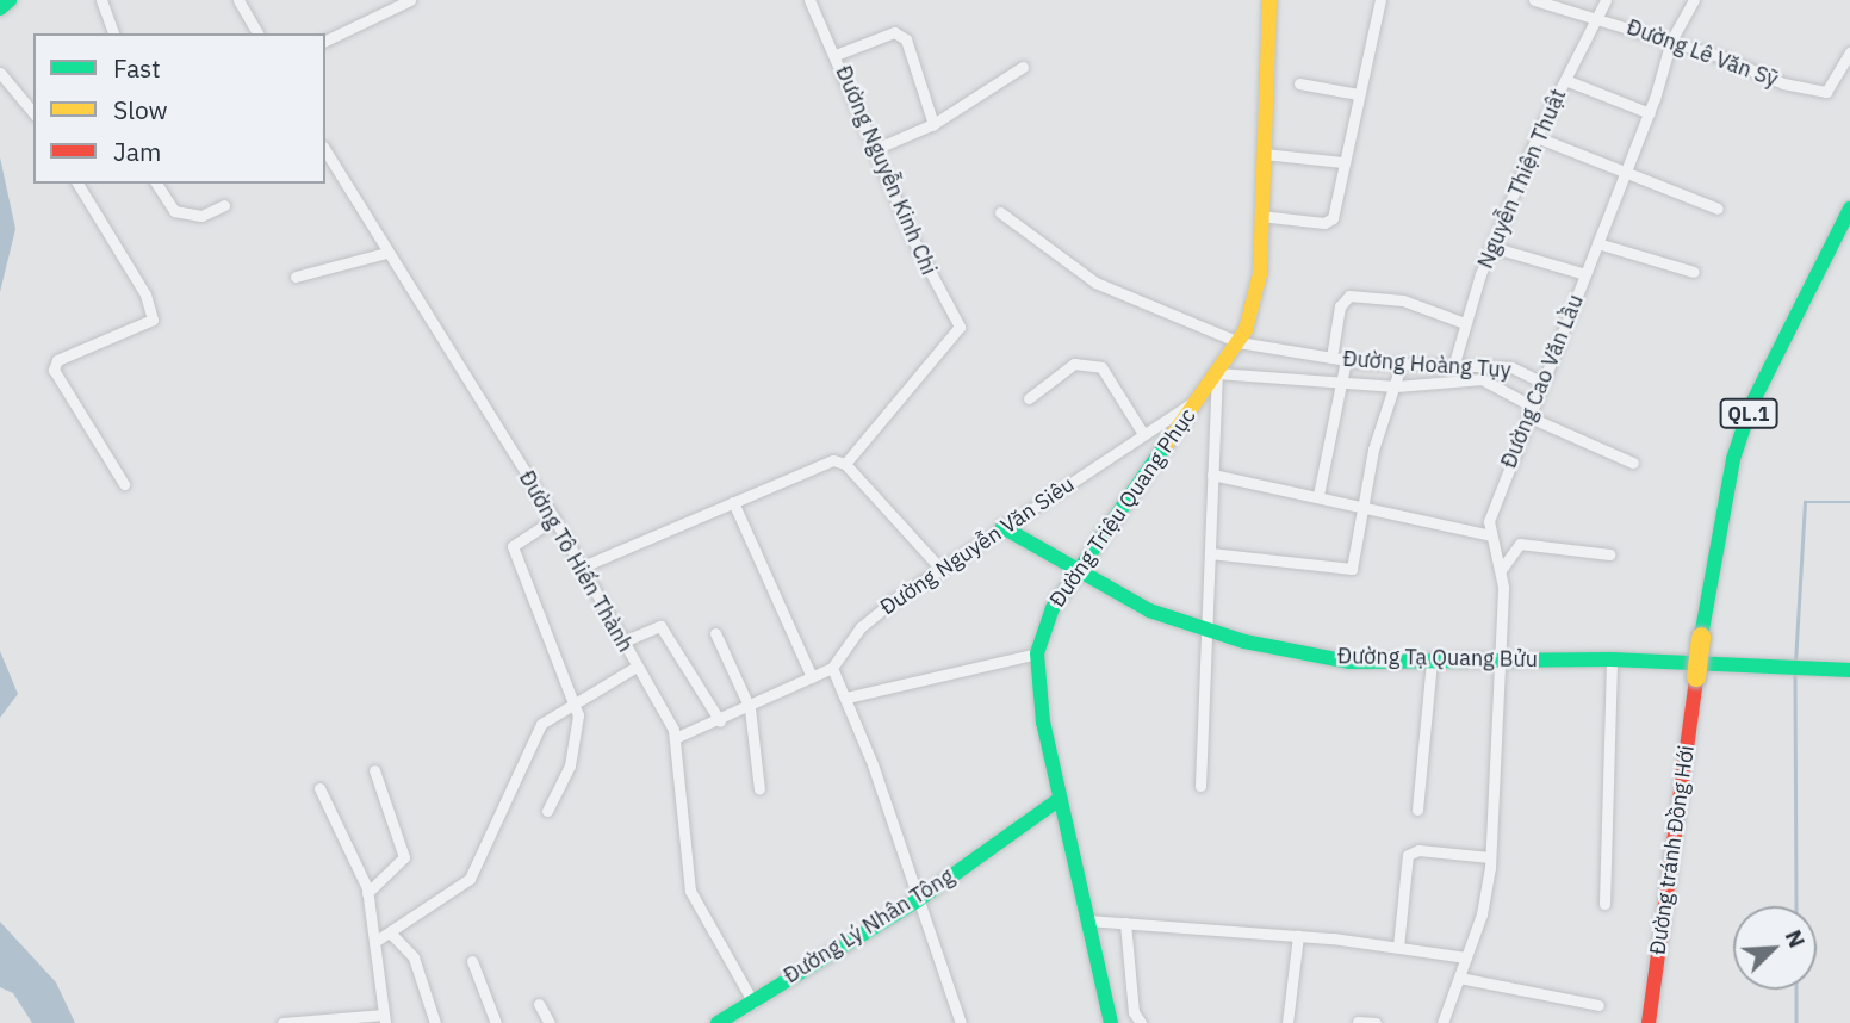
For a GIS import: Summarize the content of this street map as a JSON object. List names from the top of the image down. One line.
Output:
{"streets":{"main road":["QL.1","Đường Triệu Quang Phục","Đường Tạ Quang Bửu","Đường tránh Đồng Hới","Đường Lý Nhân Tông"],"street":["Đường Lê Văn Sỹ","Đường Nguyễn Kinh Chi","Nguyễn Thiện Thuật","Đường Hoàng Tụy","Đường Cao Văn Lầu","Đường Nguyễn Văn Siêu","Đường Tô Hiến Thành"]},"crossings":[["Đường Lê Văn Sỹ","Nguyễn Thiện Thuật"],["Đường Lê Văn Sỹ","Đường Cao Văn Lầu"],["Nguyễn Thiện Thuật","Đường Hoàng Tụy"],["Đường Hoàng Tụy","Đường Cao Văn Lầu"],["Đường Hoàng Tụy","Đường Triệu Quang Phục"],["Đường Triệu Quang Phục","Đường Nguyễn Văn Siêu"],["Đường Triệu Quang Phục","Đường Tạ Quang Bửu"],["Đường Triệu Quang Phục","Đường Lý Nhân Tông"],["Đường Nguyễn Văn Siêu","Đường Tô Hiến Thành"],["Đường Nguyễn Văn Siêu","Đường Tạ Quang Bửu"],["Đường Tô Hiến Thành","Đường Lý Nhân Tông"]],"legend":["Fast","Slow","Jam"],"north":"top right"}
